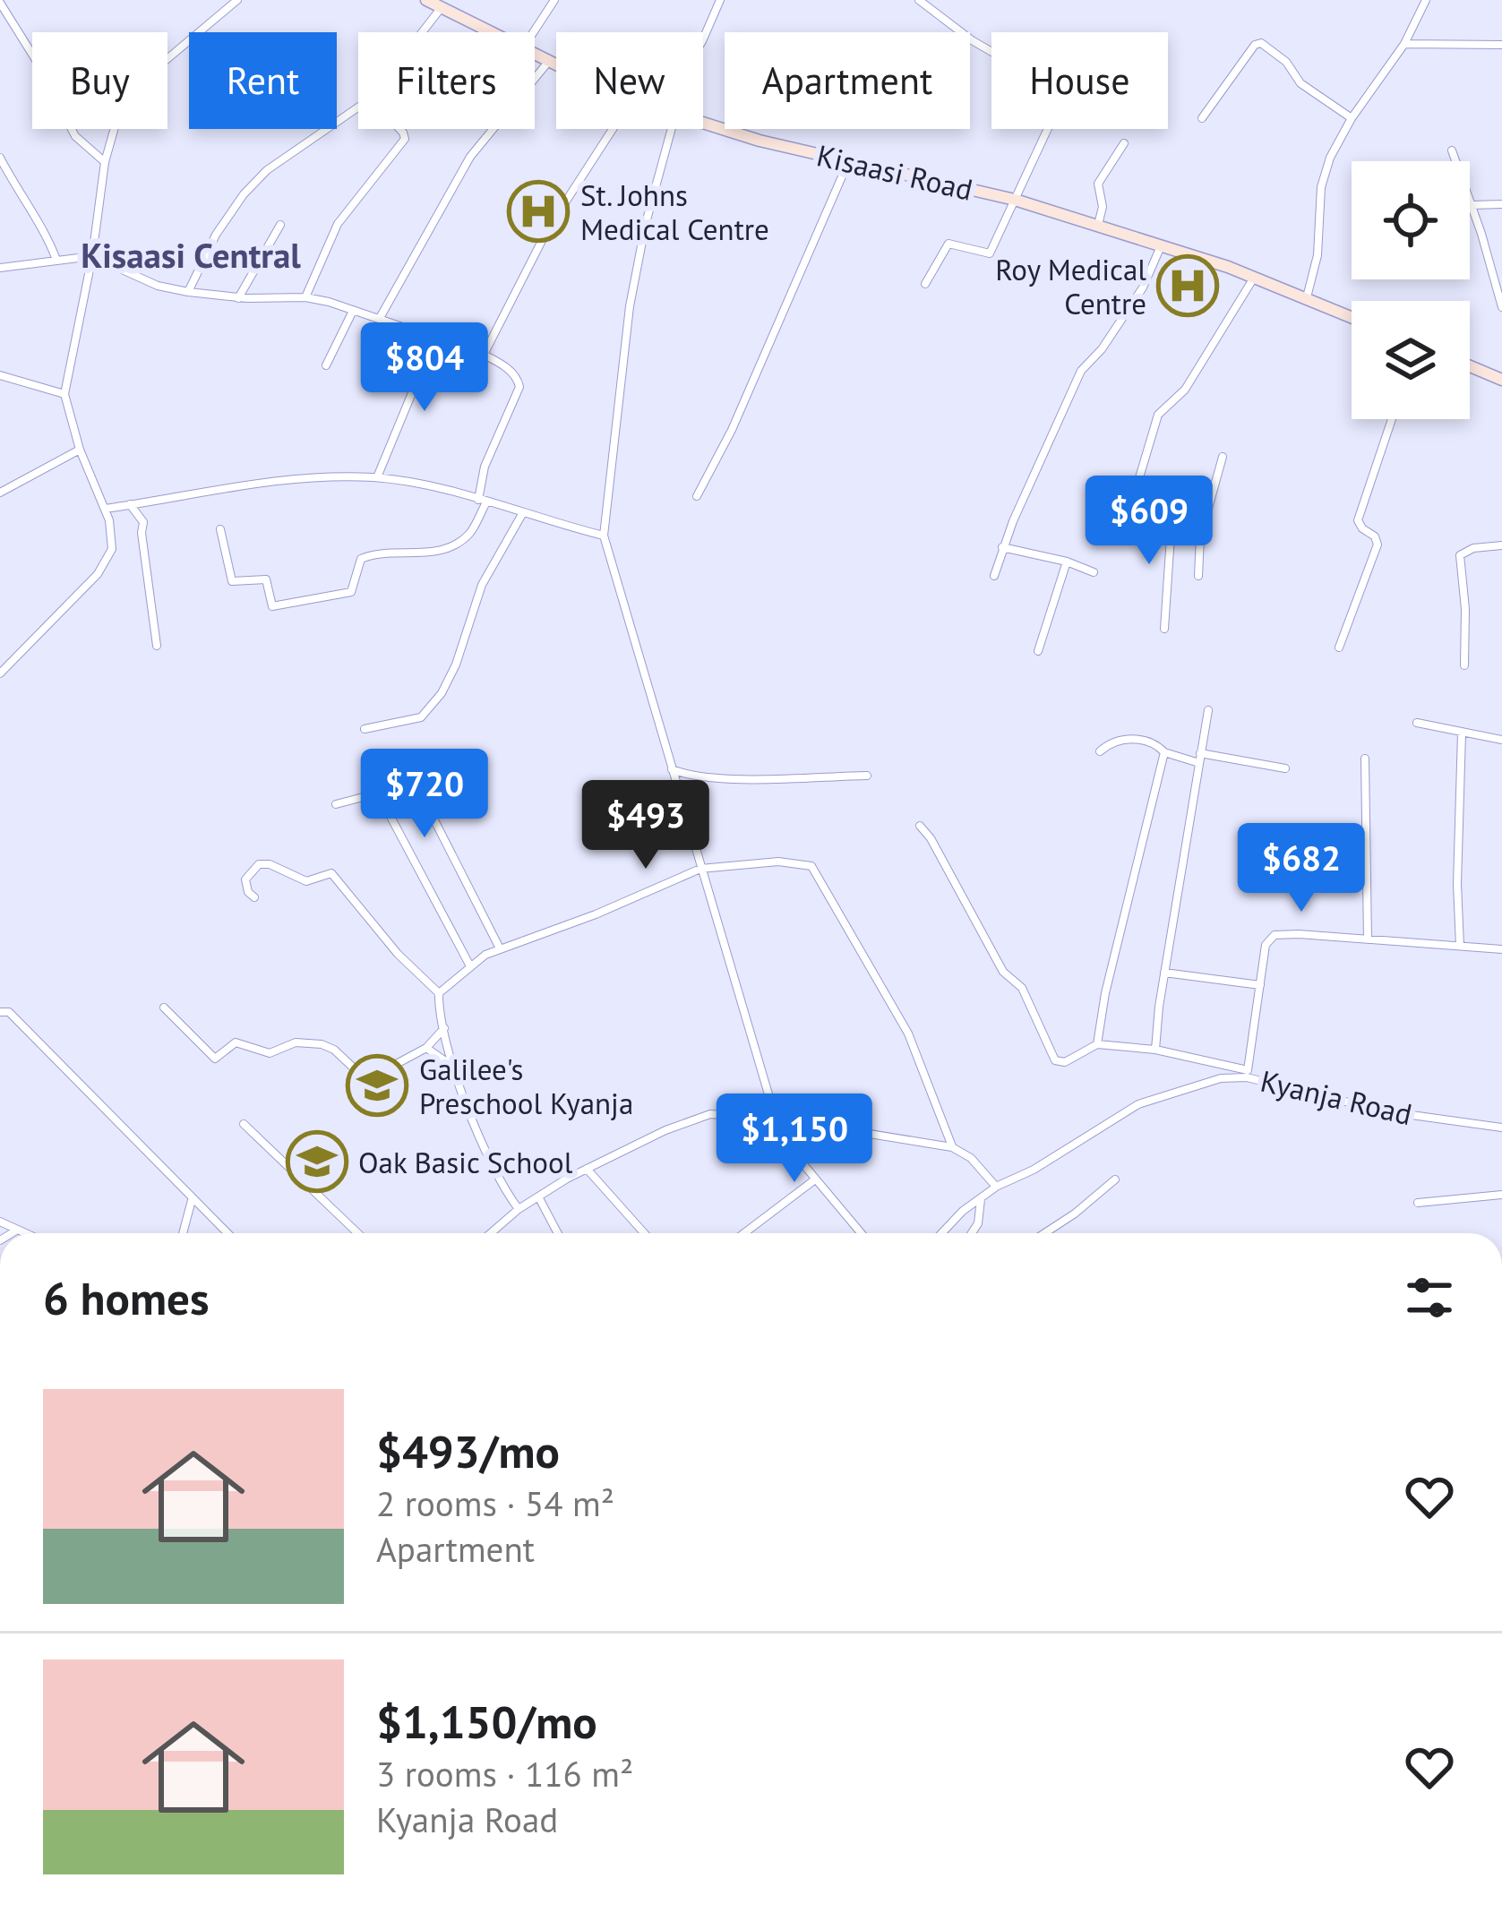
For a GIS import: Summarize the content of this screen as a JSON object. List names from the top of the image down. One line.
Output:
{"streets":{"main road":["Kisaasi Road"],"street":["Kyanja Road"]},"districts":["Kisaasi Central"],"places":{"hospital":["St. Johns Medical Centre","Roy Medical Centre"],"school or university":["Galilee's Preschool Kyanja","Oak Basic School"]},"page":{"chip":["Buy","Rent","Filters","New","Apartment","House"],"price":["$804","$609","$720","$493","$682","$1,150"],"heading":"6 homes","list":[{"name":"$493/mo","note":"2 rooms · 54 m² · Apartment"},{"name":"$1,150/mo","note":"3 rooms · 116 m² · Kyanja Road"}]}}
